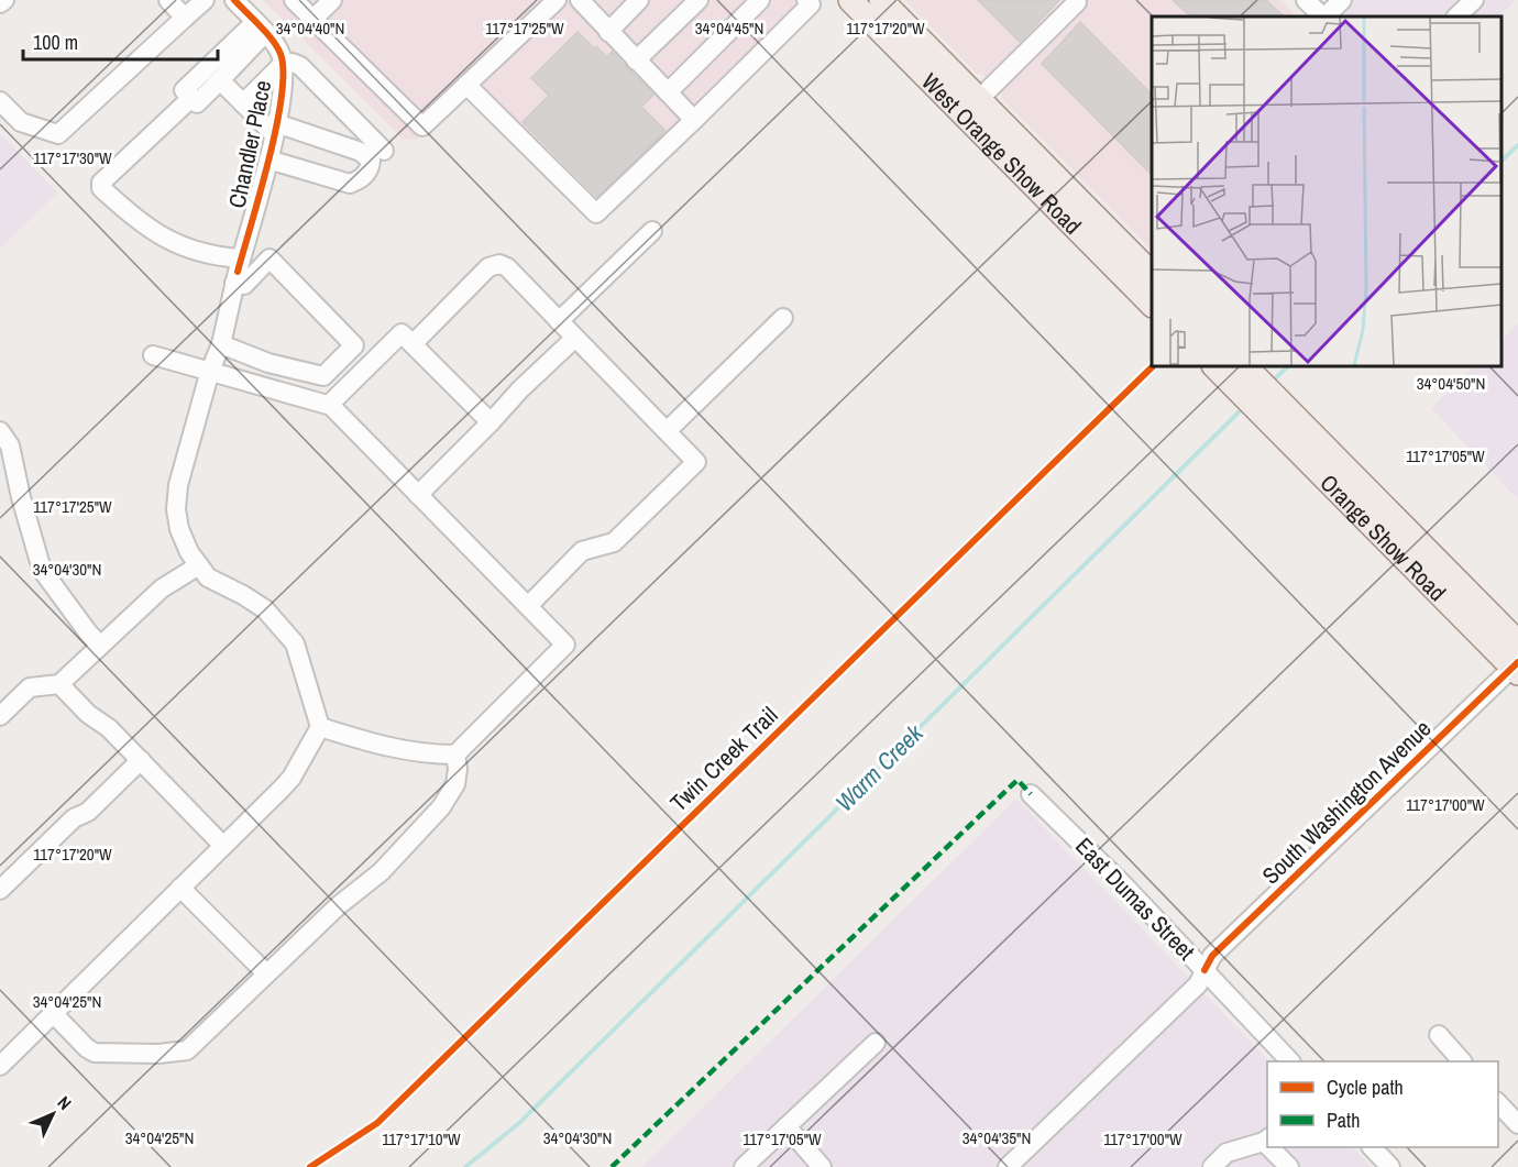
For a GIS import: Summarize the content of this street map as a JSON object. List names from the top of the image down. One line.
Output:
{"streets":{"main road":["West Orange Show Road","Orange Show Road"],"street":["Chandler Place","South Washington Avenue","East Dumas Street"],"cycle path":["Twin Creek Trail"]},"crossings":[["Orange Show Road","South Washington Avenue"],["South Washington Avenue","East Dumas Street"]],"water":["Warm Creek"],"legend":["Cycle path","Path"],"scale_bar":"100 m","north":"top right","coordinates":["117°17'25\"W","117°17'20\"W","34°04'40\"N","34°04'45\"N","117°17'30\"W","34°04'50\"N","117°17'05\"W","34°04'30\"N","117°17'00\"W","34°04'25\"N","34°04'35\"N","117°17'10\"W"]}
